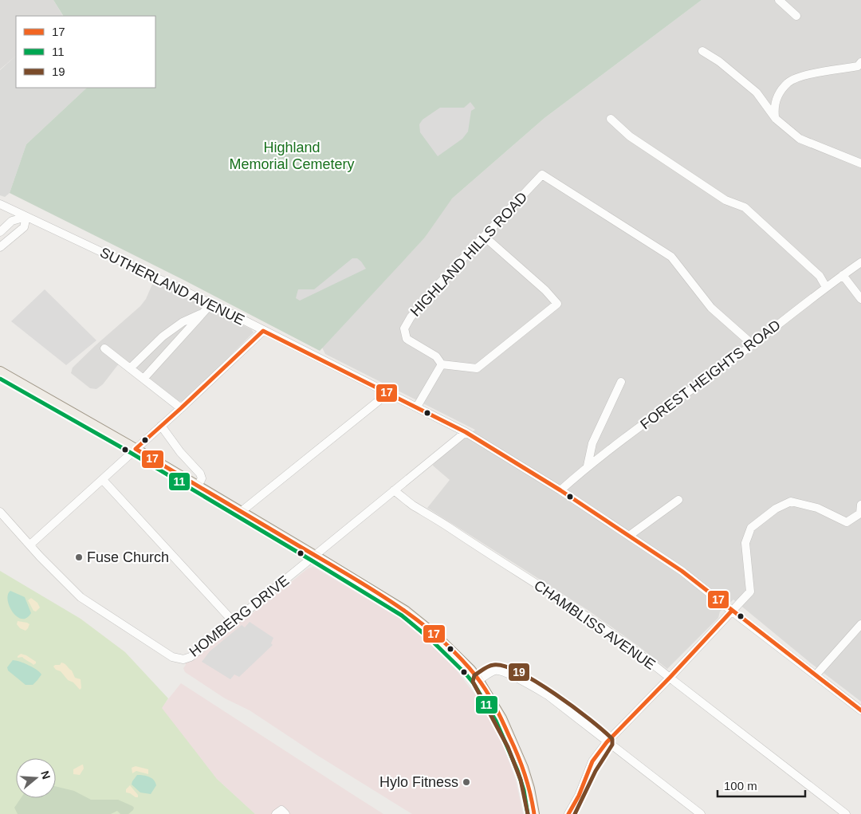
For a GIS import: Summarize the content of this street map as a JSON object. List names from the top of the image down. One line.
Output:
{"streets":{"street":["HIGHLAND HILLS ROAD","SUTHERLAND AVENUE","FOREST HEIGHTS ROAD","HOMBERG DRIVE","CHAMBLISS AVENUE"]},"crossings":[["HIGHLAND HILLS ROAD","FOREST HEIGHTS ROAD"],["SUTHERLAND AVENUE","FOREST HEIGHTS ROAD"],["SUTHERLAND AVENUE","HOMBERG DRIVE"],["HOMBERG DRIVE","CHAMBLISS AVENUE"]],"parks":["Highland Memorial Cemetery"],"places":["Fuse Church","Hylo Fitness"],"lines":["transit line 17","transit line 11","transit line 19"],"legend":["17","11","19"],"scale_bar":"100 m","north":"right"}
